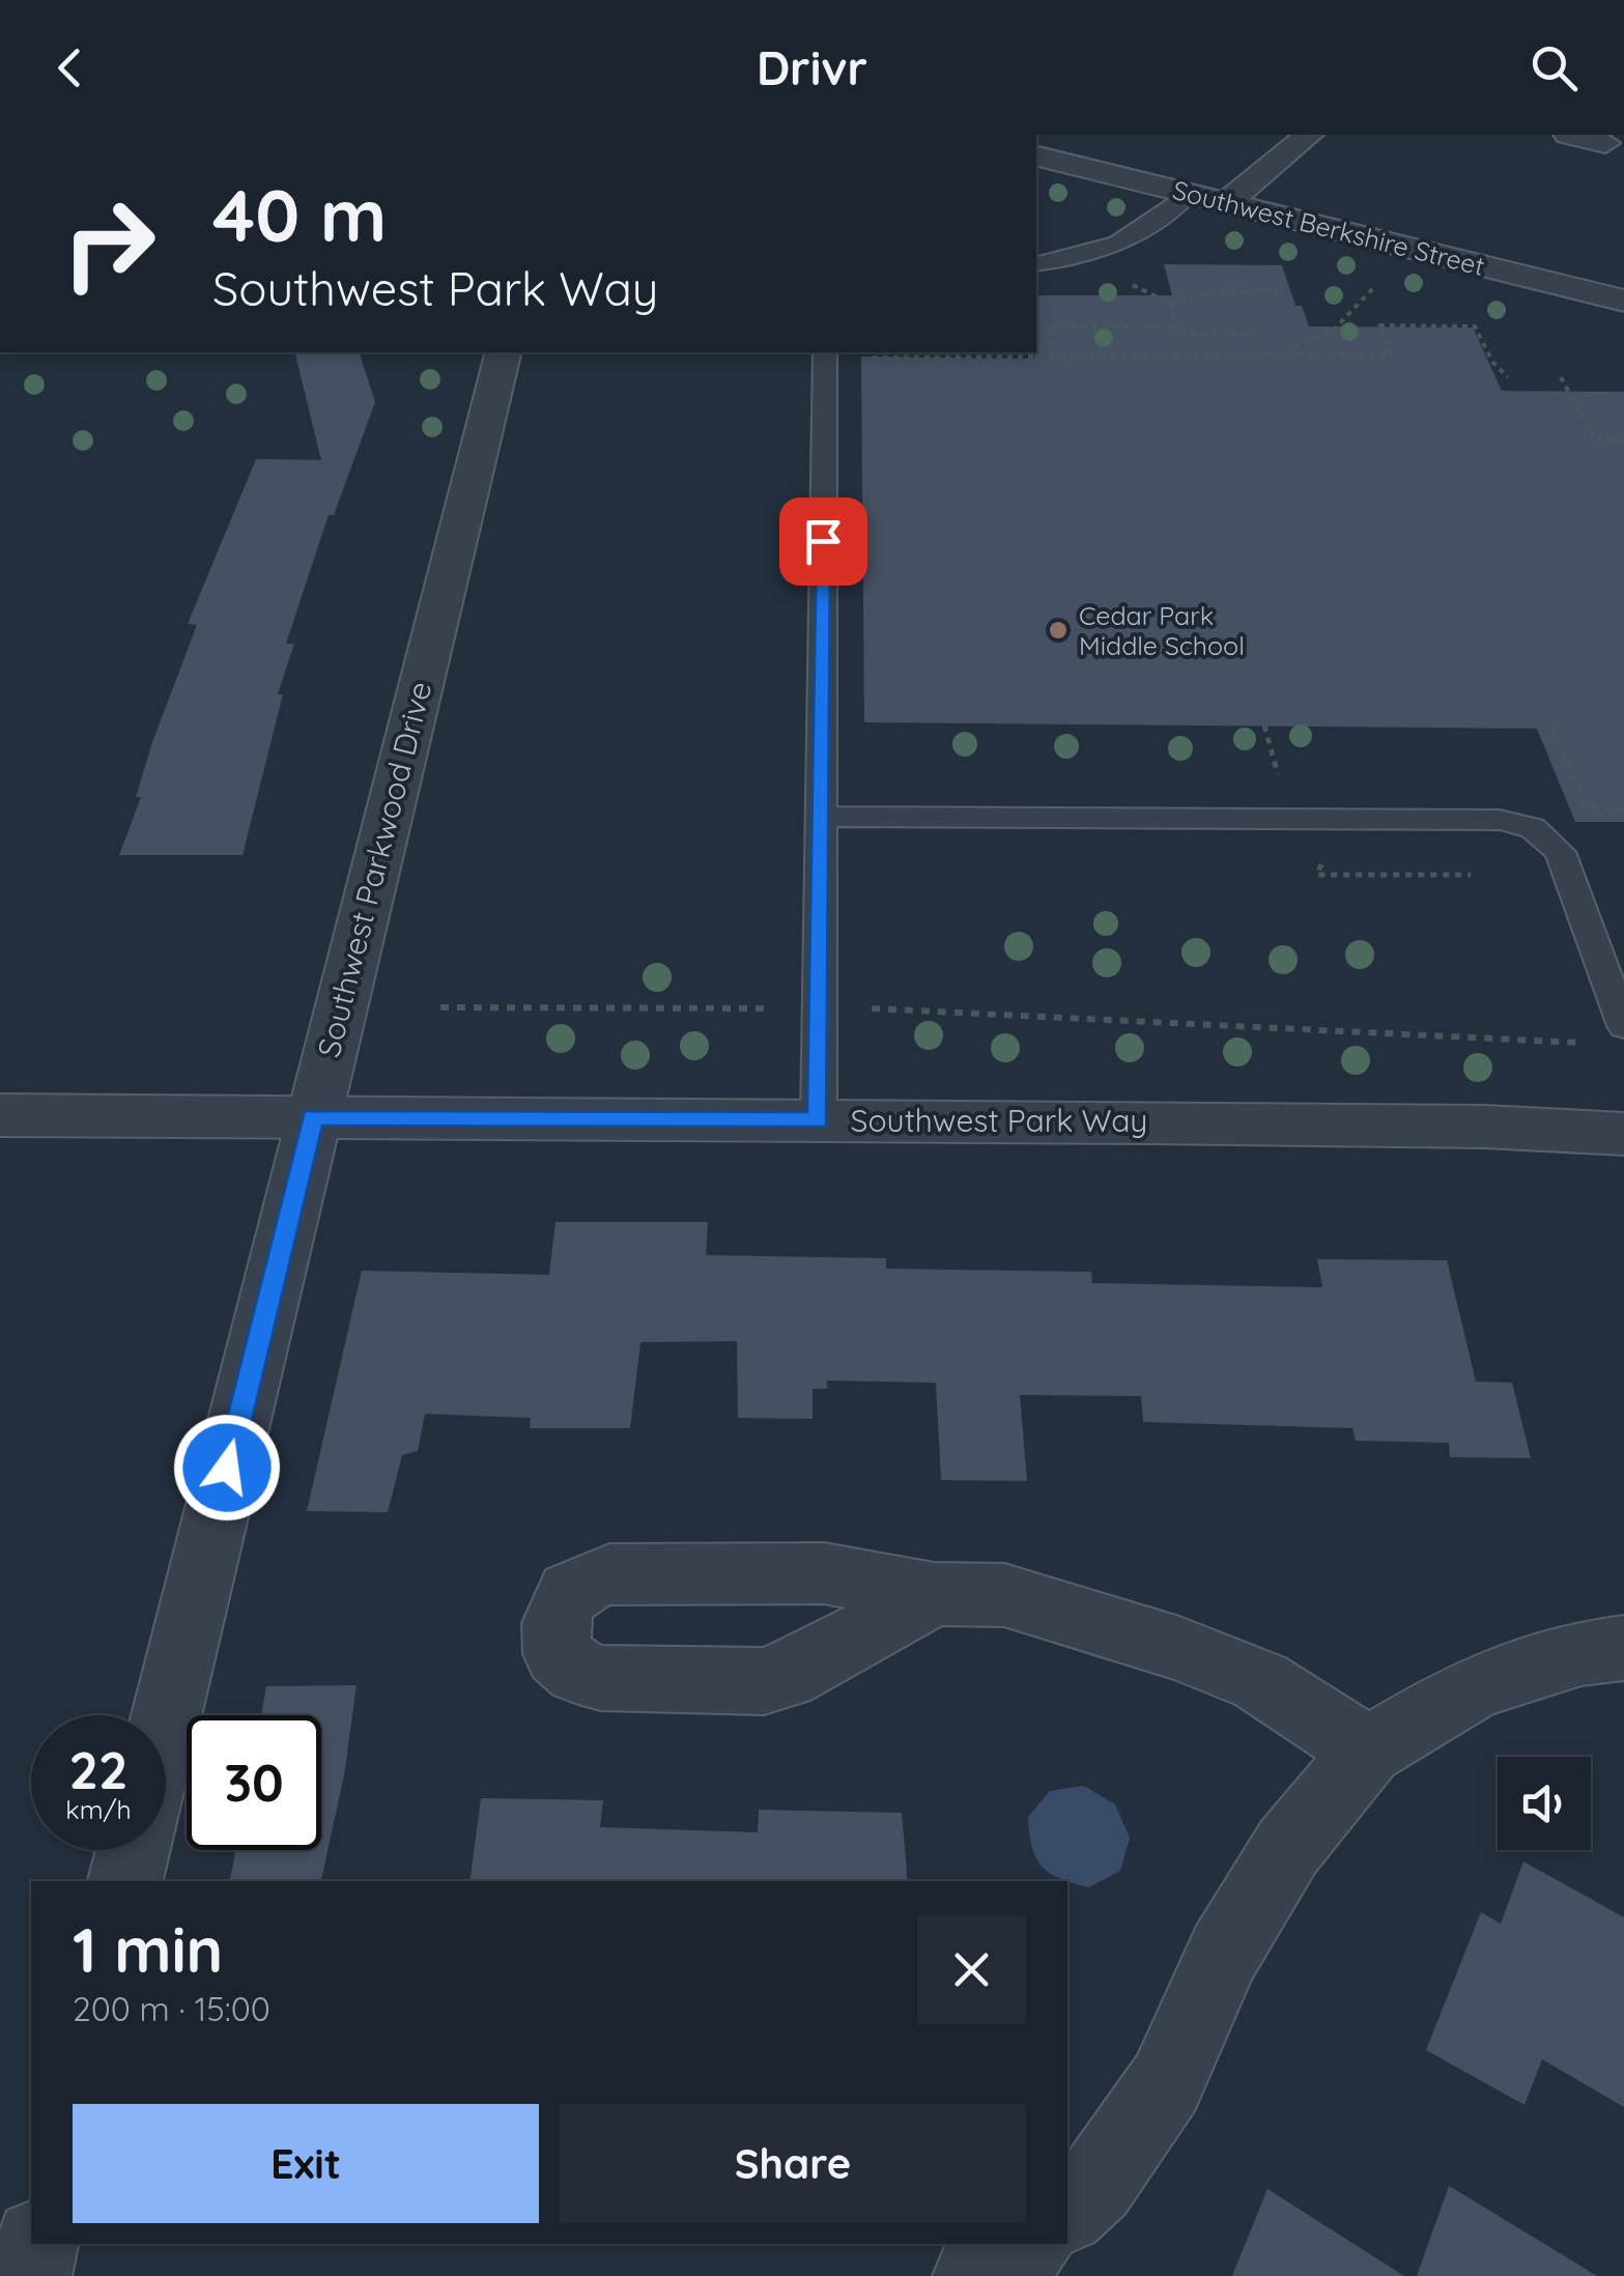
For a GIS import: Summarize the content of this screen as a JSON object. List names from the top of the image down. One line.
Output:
{"streets":{"street":["Southwest Berkshire Street","Southwest Parkwood Drive","Southwest Park Way"]},"crossings":[["Southwest Parkwood Drive","Southwest Park Way"]],"places":["Cedar Park Middle School"],"page":{"header":"Drivr","turn":["40 m","Southwest Park Way"],"speed":"22 km/h","limit":"30","heading":["1 min","200 m · 15:00"],"buttons":["Exit","Share"]}}
